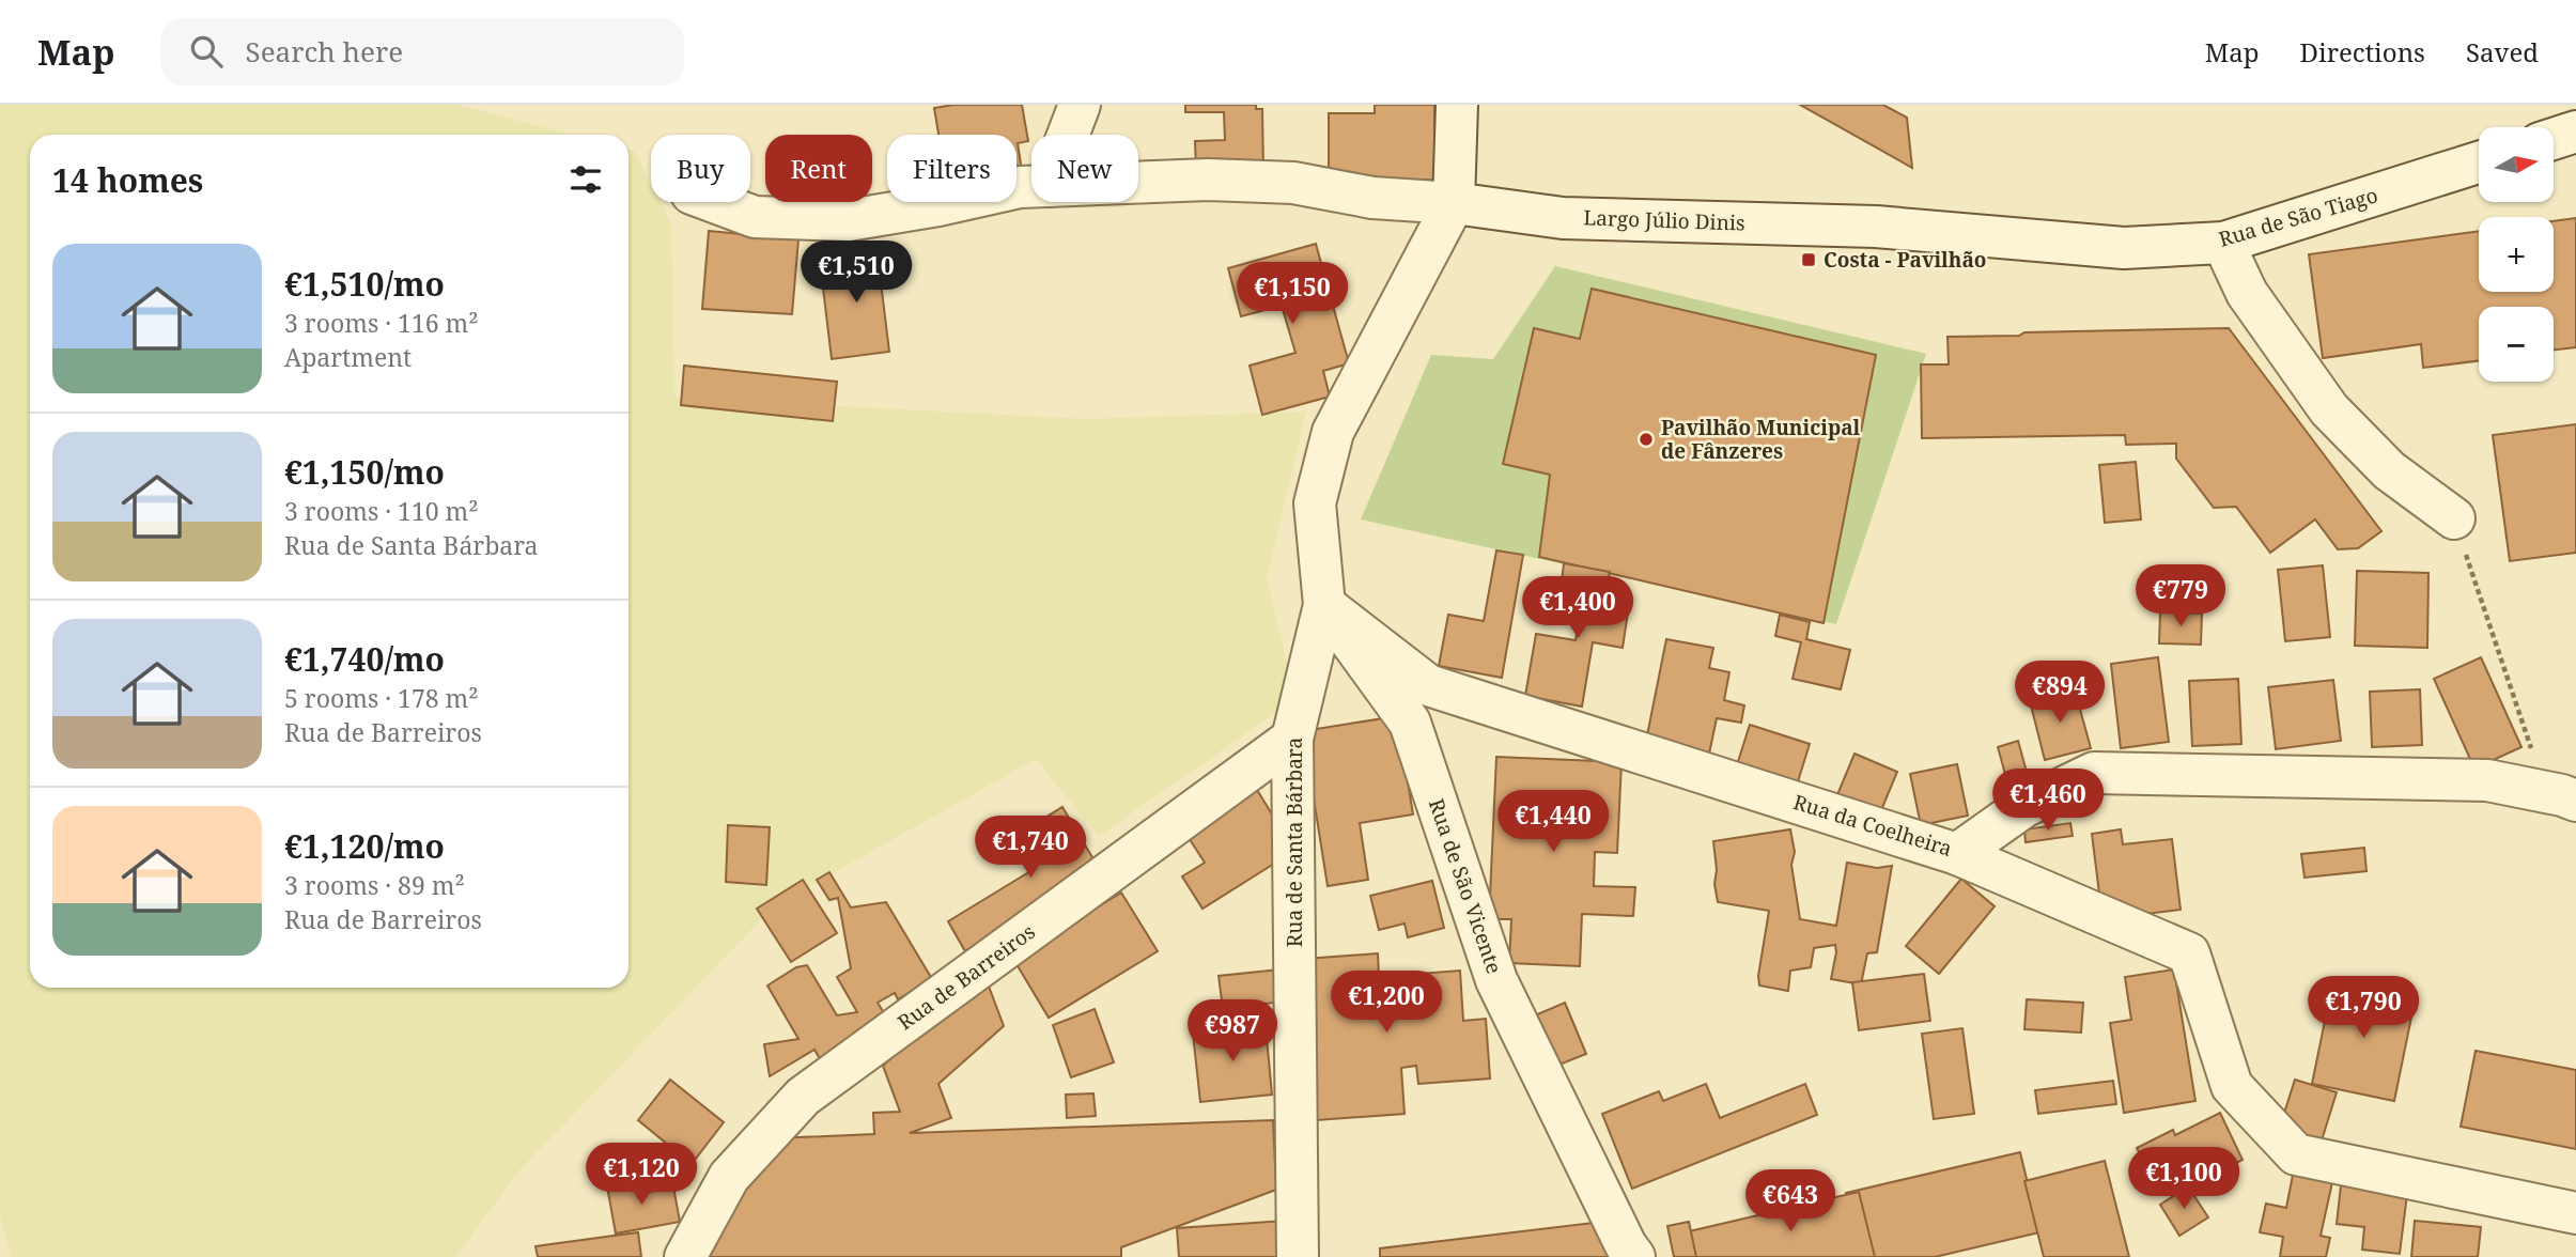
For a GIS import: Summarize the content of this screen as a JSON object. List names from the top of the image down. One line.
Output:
{"streets":{"street":["Rua de São Tiago","Largo Júlio Dinis","Rua da Coelheira","Rua de Santa Bárbara","Rua de São Vicente","Rua de Barreiros"]},"crossings":[["Rua de São Tiago","Largo Júlio Dinis"],["Largo Júlio Dinis","Rua de Santa Bárbara"],["Rua da Coelheira","Rua de Santa Bárbara"],["Rua da Coelheira","Rua de São Vicente"],["Rua de Santa Bárbara","Rua de São Vicente"],["Rua de Santa Bárbara","Rua de Barreiros"]],"places":{"transit":["Costa - Pavilhão"],"other":["Pavilhão Municipal de Fânzeres"]},"north":"right","page":{"header":"Map","search":"Search here","nav":["Map","Directions","Saved"],"map_buttons":["+","−"],"chip":["Buy","Rent","Filters","New"],"heading":"14 homes","list":[{"name":"€1,510/mo","note":"3 rooms · 116 m² · Apartment"},{"name":"€1,150/mo","note":"3 rooms · 110 m² · Rua de Santa Bárbara"},{"name":"€1,740/mo","note":"5 rooms · 178 m² · Rua de Barreiros"},{"name":"€1,120/mo","note":"3 rooms · 89 m² · Rua de Barreiros"}],"price":["€1,510","€1,150","€779","€1,400","€894","€1,460","€1,440","€1,740","€1,200","€1,790","€987","€1,120","€1,100","€643"]}}
